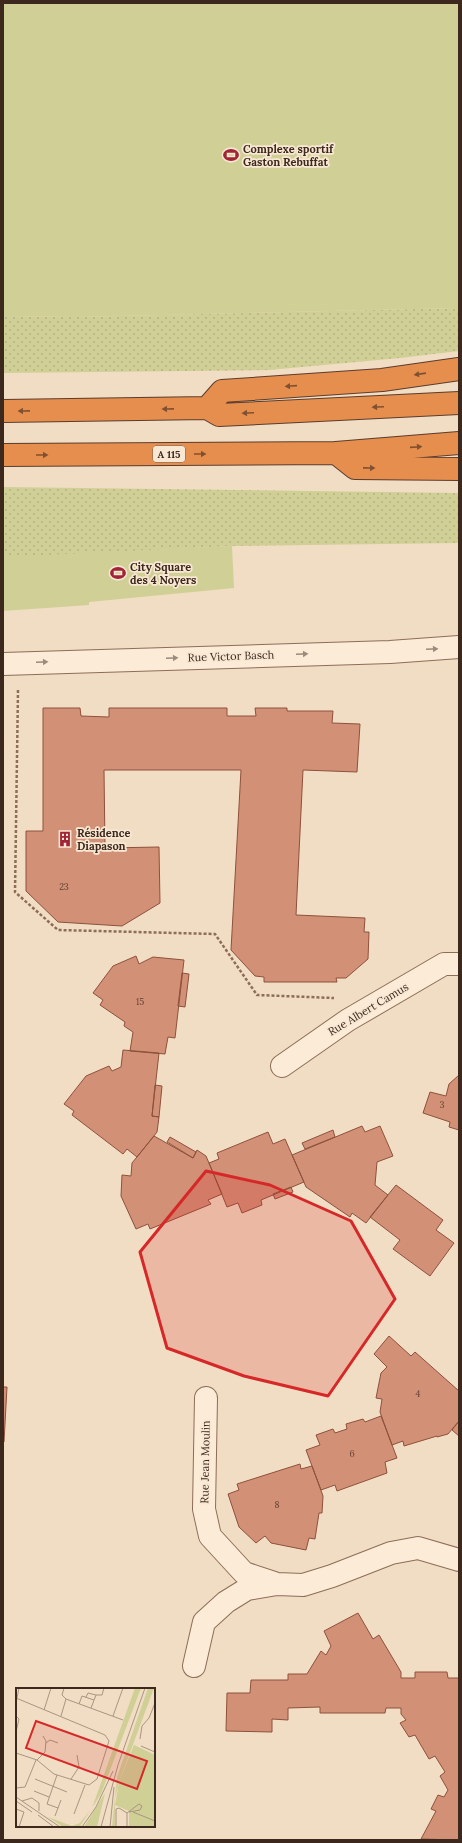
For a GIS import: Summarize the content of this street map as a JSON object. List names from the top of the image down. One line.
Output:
{"streets":{"highway":["A 115"],"street":["Rue Victor Basch","Rue Albert Camus","Rue Jean Moulin"]},"one_way":["Rue Victor Basch"],"places":{"sports":["Complexe sportif Gaston Rebuffat","City Square des 4 Noyers"],"building":["Résidence Diapason"]},"house_numbers":["23","15","3","4","6","8"]}
